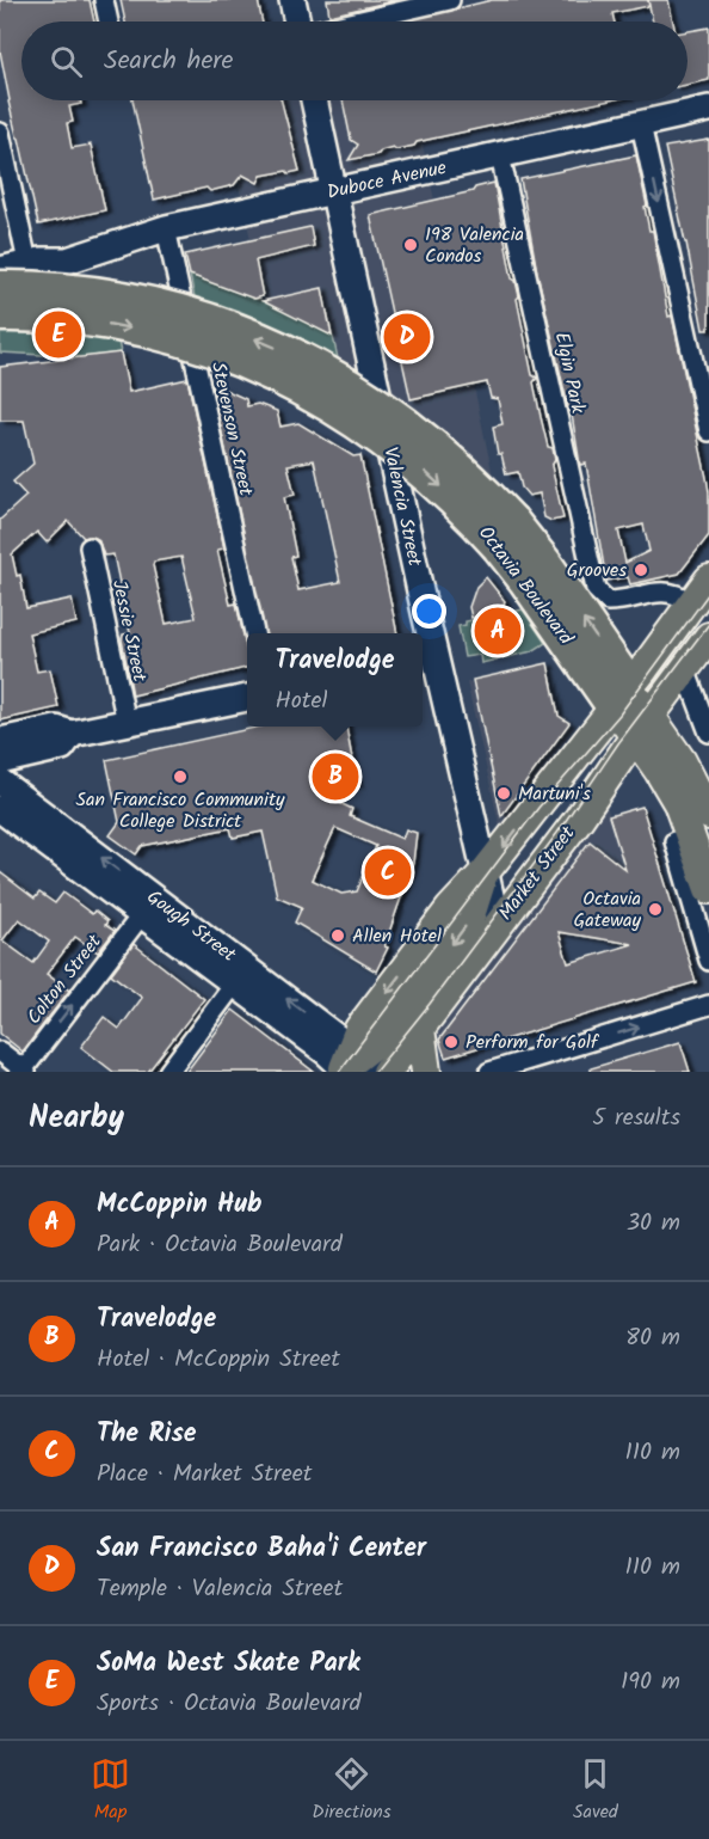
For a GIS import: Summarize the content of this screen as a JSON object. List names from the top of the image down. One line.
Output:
{"streets":{"highway":["Octavia Boulevard"],"main road":["Duboce Avenue","Valencia Street","Market Street","Gough Street"],"street":["Elgin Park","Stevenson Street","Jessie Street","Colton Street"]},"crossings":[["Duboce Avenue","Elgin Park"],["Duboce Avenue","Stevenson Street"],["Duboce Avenue","Valencia Street"],["Duboce Avenue","Octavia Boulevard"],["Valencia Street","Market Street"],["Octavia Boulevard","Market Street"],["Market Street","Gough Street"],["Gough Street","Colton Street"]],"places":["198 Valencia Condos","Grooves","San Francisco Community College District","Martuni's","Octavia Gateway","Allen Hotel","Perform for Golf"],"page":{"search":"Search here","pins":["E","D","A","B","C"],"popup":["Travelodge","Hotel"],"heading":["Nearby","5 results"],"list":[{"mark":"A","name":"McCoppin Hub","note":"Park · Octavia Boulevard","value":"30 m"},{"mark":"B","name":"Travelodge","note":"Hotel · McCoppin Street","value":"80 m"},{"mark":"C","name":"The Rise","note":"Place · Market Street","value":"110 m"},{"mark":"D","name":"San Francisco Baha'i Center","note":"Temple · Valencia Street","value":"110 m"},{"mark":"E","name":"SoMa West Skate Park","note":"Sports · Octavia Boulevard","value":"190 m"}],"nav":["Map","Directions","Saved"]}}
